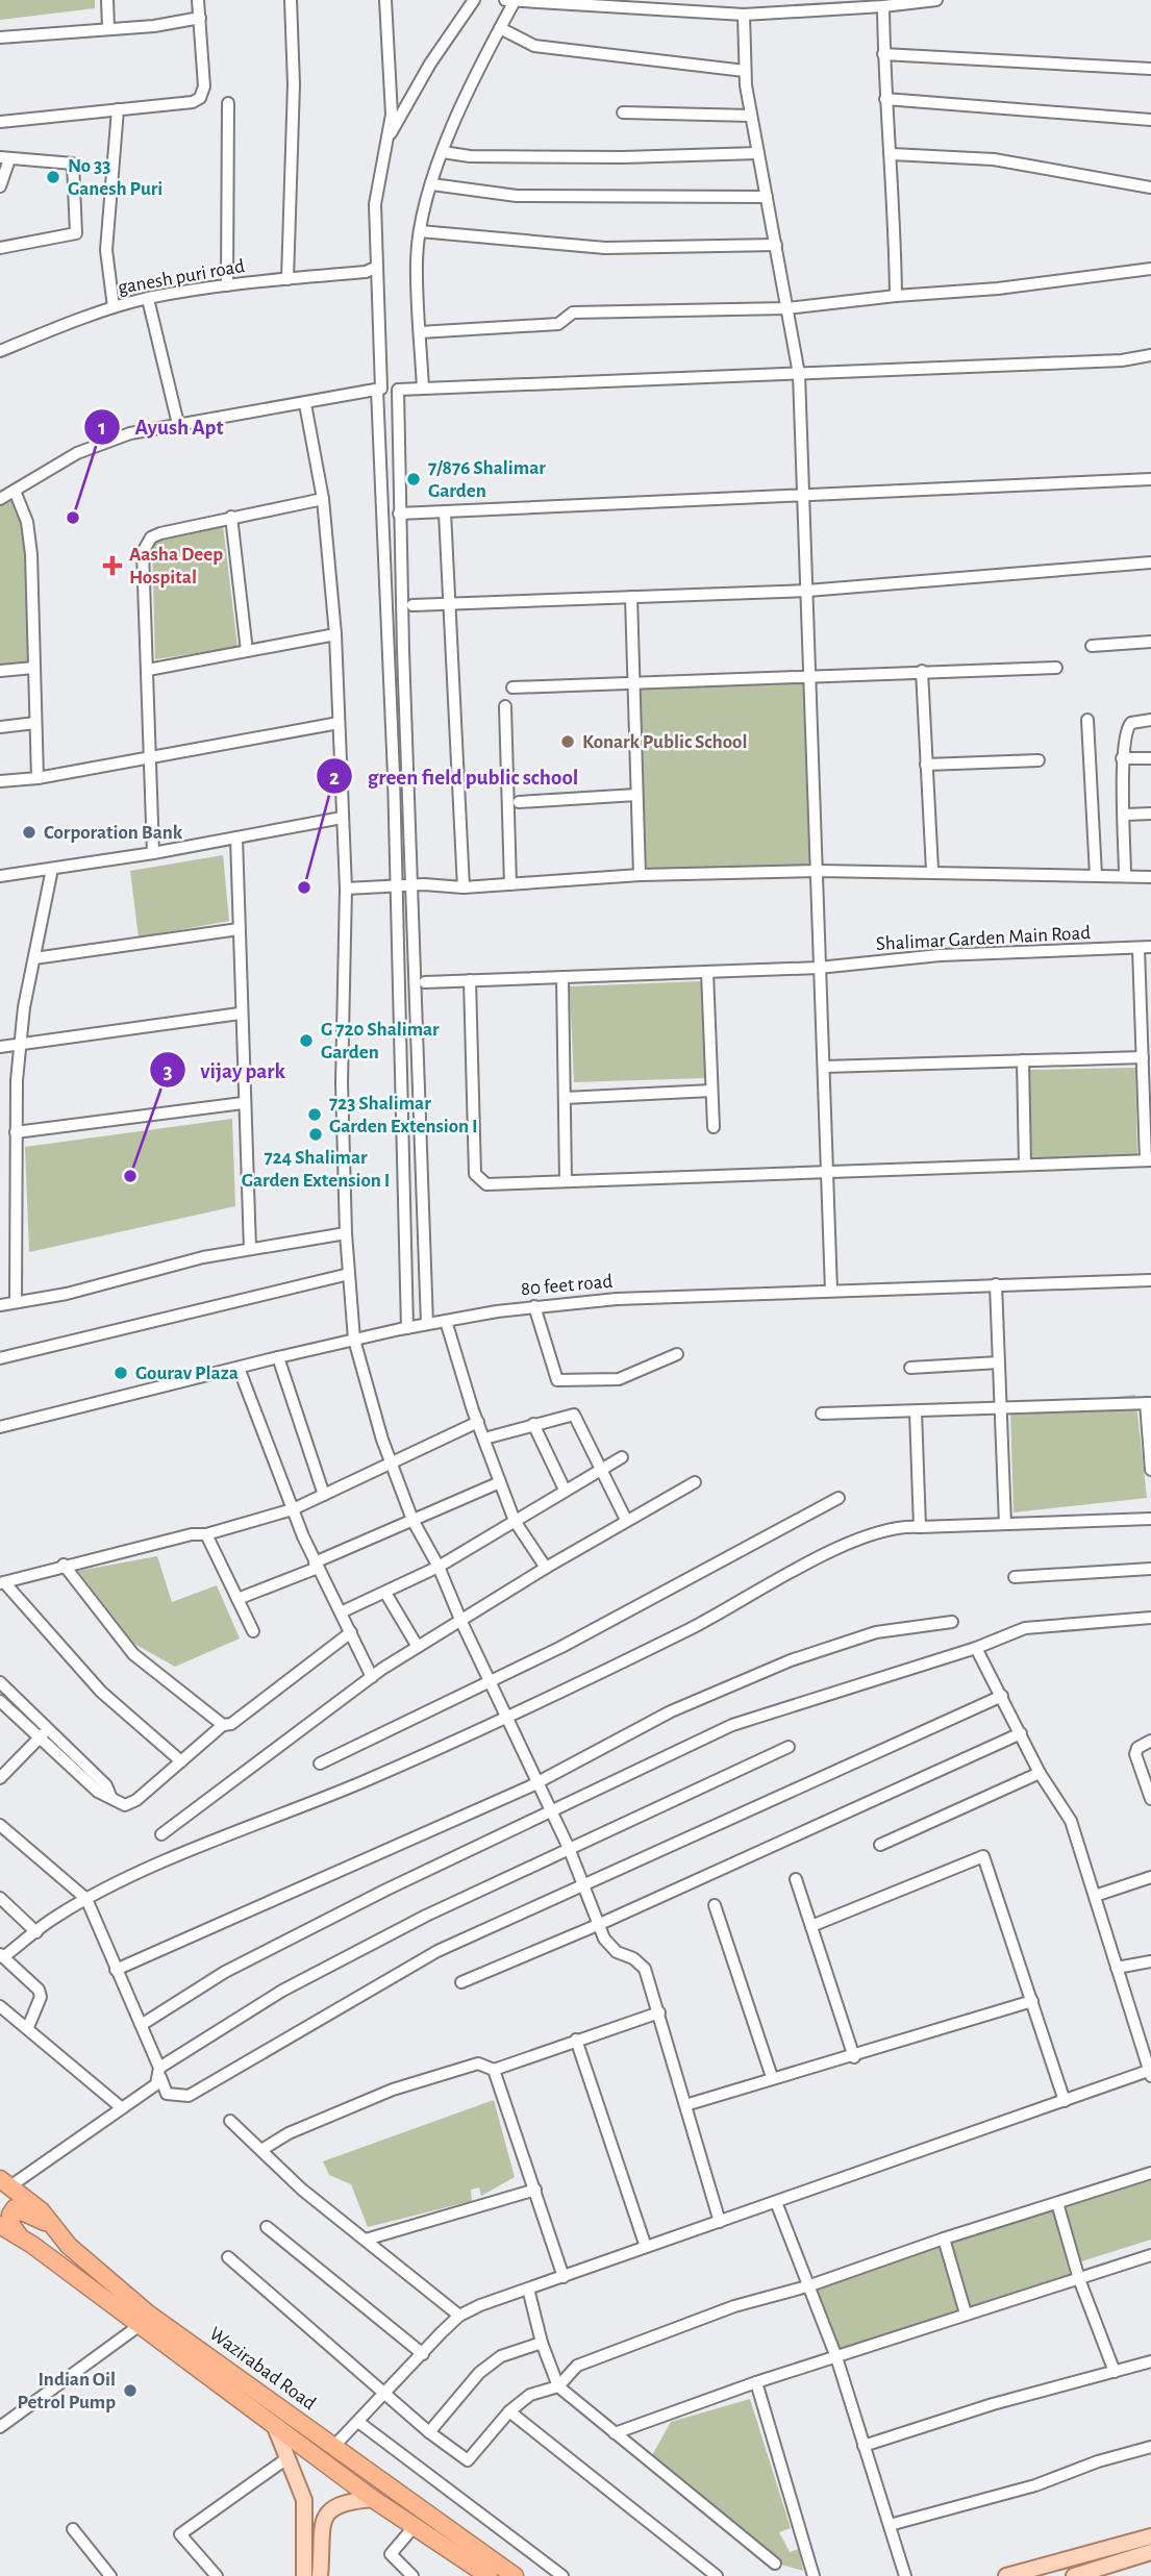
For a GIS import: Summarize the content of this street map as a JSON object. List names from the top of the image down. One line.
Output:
{"streets":{"highway":["Wazirabad Road"],"street":["ganesh puri road","Shalimar Garden Main Road","80 feet road"]},"places":{"other":["No 33 Ganesh Puri","7/876 Shalimar Garden","Ayush Apt","Konark Public School","Corporation Bank","green field public school","G 720 Shalimar Garden","723 Shalimar Garden Extension I","724 Shalimar Garden Extension I","vijay park","Gourav Plaza","Indian Oil Petrol Pump"],"health":["Aasha Deep Hospital"]}}
